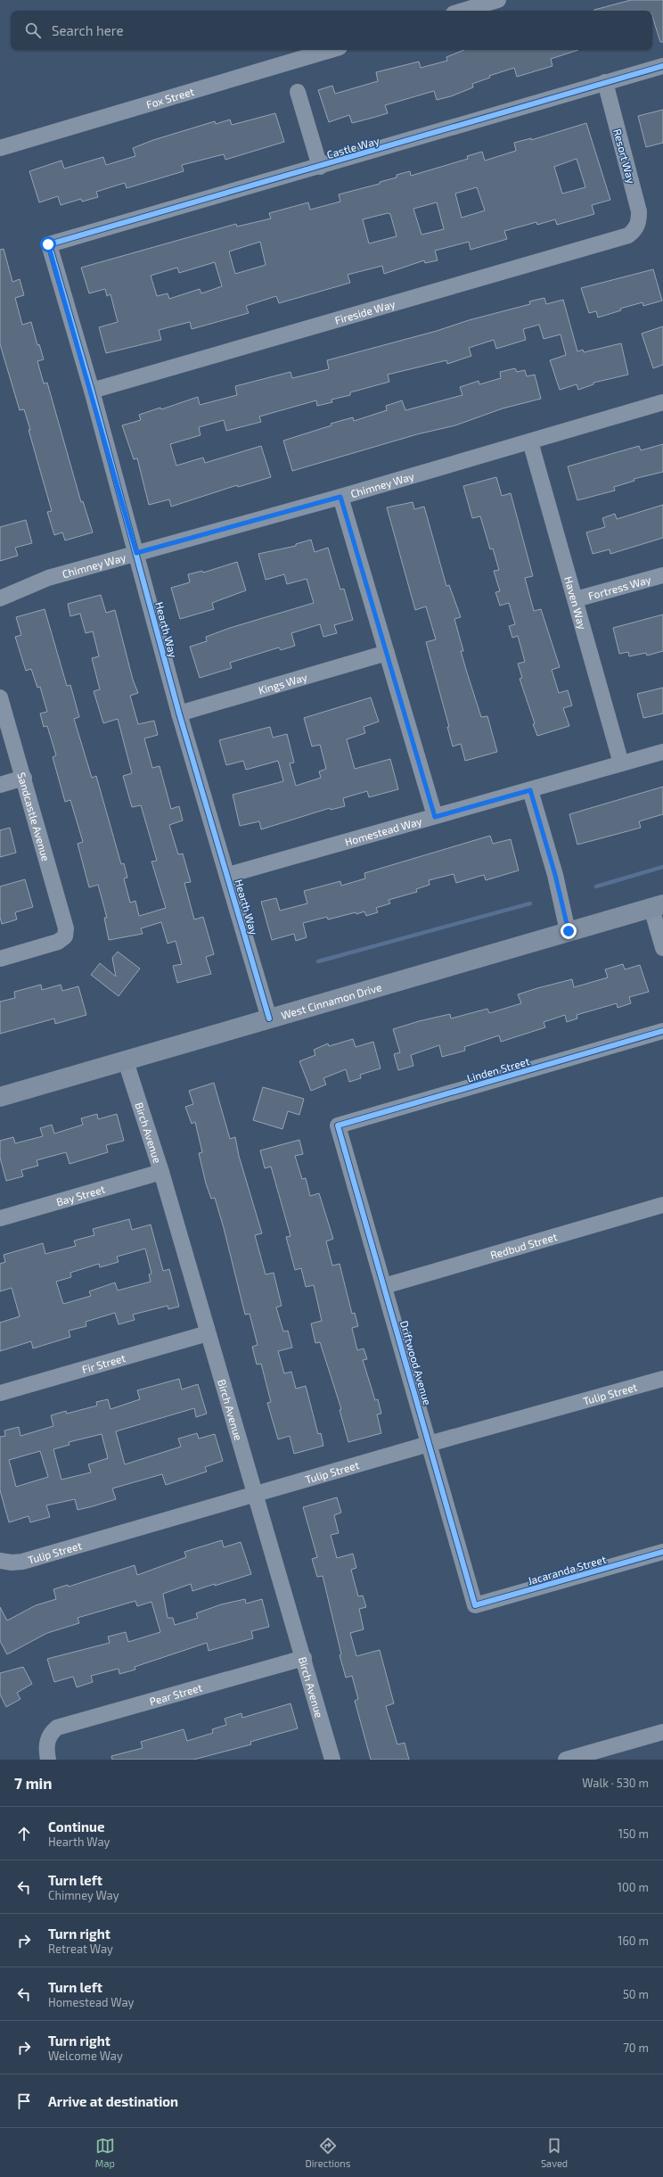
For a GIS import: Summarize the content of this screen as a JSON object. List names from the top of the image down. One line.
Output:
{"streets":{"main road":["West Cinnamon Drive"],"street":["Fox Street","Castle Way","Resort Way","Fireside Way","Chimney Way","Fortress Way","Haven Way","Hearth Way","Kings Way","Sandcastle Avenue","Homestead Way","Linden Street","Birch Avenue","Bay Street","Redbud Street","Driftwood Avenue","Fir Street","Tulip Street","Jacaranda Street","Pear Street"]},"crossings":[["Castle Way","Resort Way"],["Castle Way","Hearth Way"],["Resort Way","Fireside Way"],["Fireside Way","Hearth Way"],["Chimney Way","Haven Way"],["Chimney Way","Hearth Way"],["Fortress Way","Haven Way"],["Haven Way","Homestead Way"],["Hearth Way","Kings Way"],["Hearth Way","Homestead Way"],["Hearth Way","West Cinnamon Drive"],["West Cinnamon Drive","Birch Avenue"],["Linden Street","Driftwood Avenue"],["Birch Avenue","Bay Street"],["Birch Avenue","Fir Street"],["Birch Avenue","Tulip Street"],["Birch Avenue","Pear Street"],["Redbud Street","Driftwood Avenue"],["Driftwood Avenue","Tulip Street"],["Driftwood Avenue","Jacaranda Street"]],"page":{"search":"Search here","heading":["7 min","Walk · 530 m"],"list":[["Continue","Hearth Way","150 m"],["Turn left","Chimney Way","100 m"],["Turn right","Retreat Way","160 m"],["Turn left","Homestead Way","50 m"],["Turn right","Welcome Way","70 m"],"Arrive at destination"],"nav":["Map","Directions","Saved"]}}
